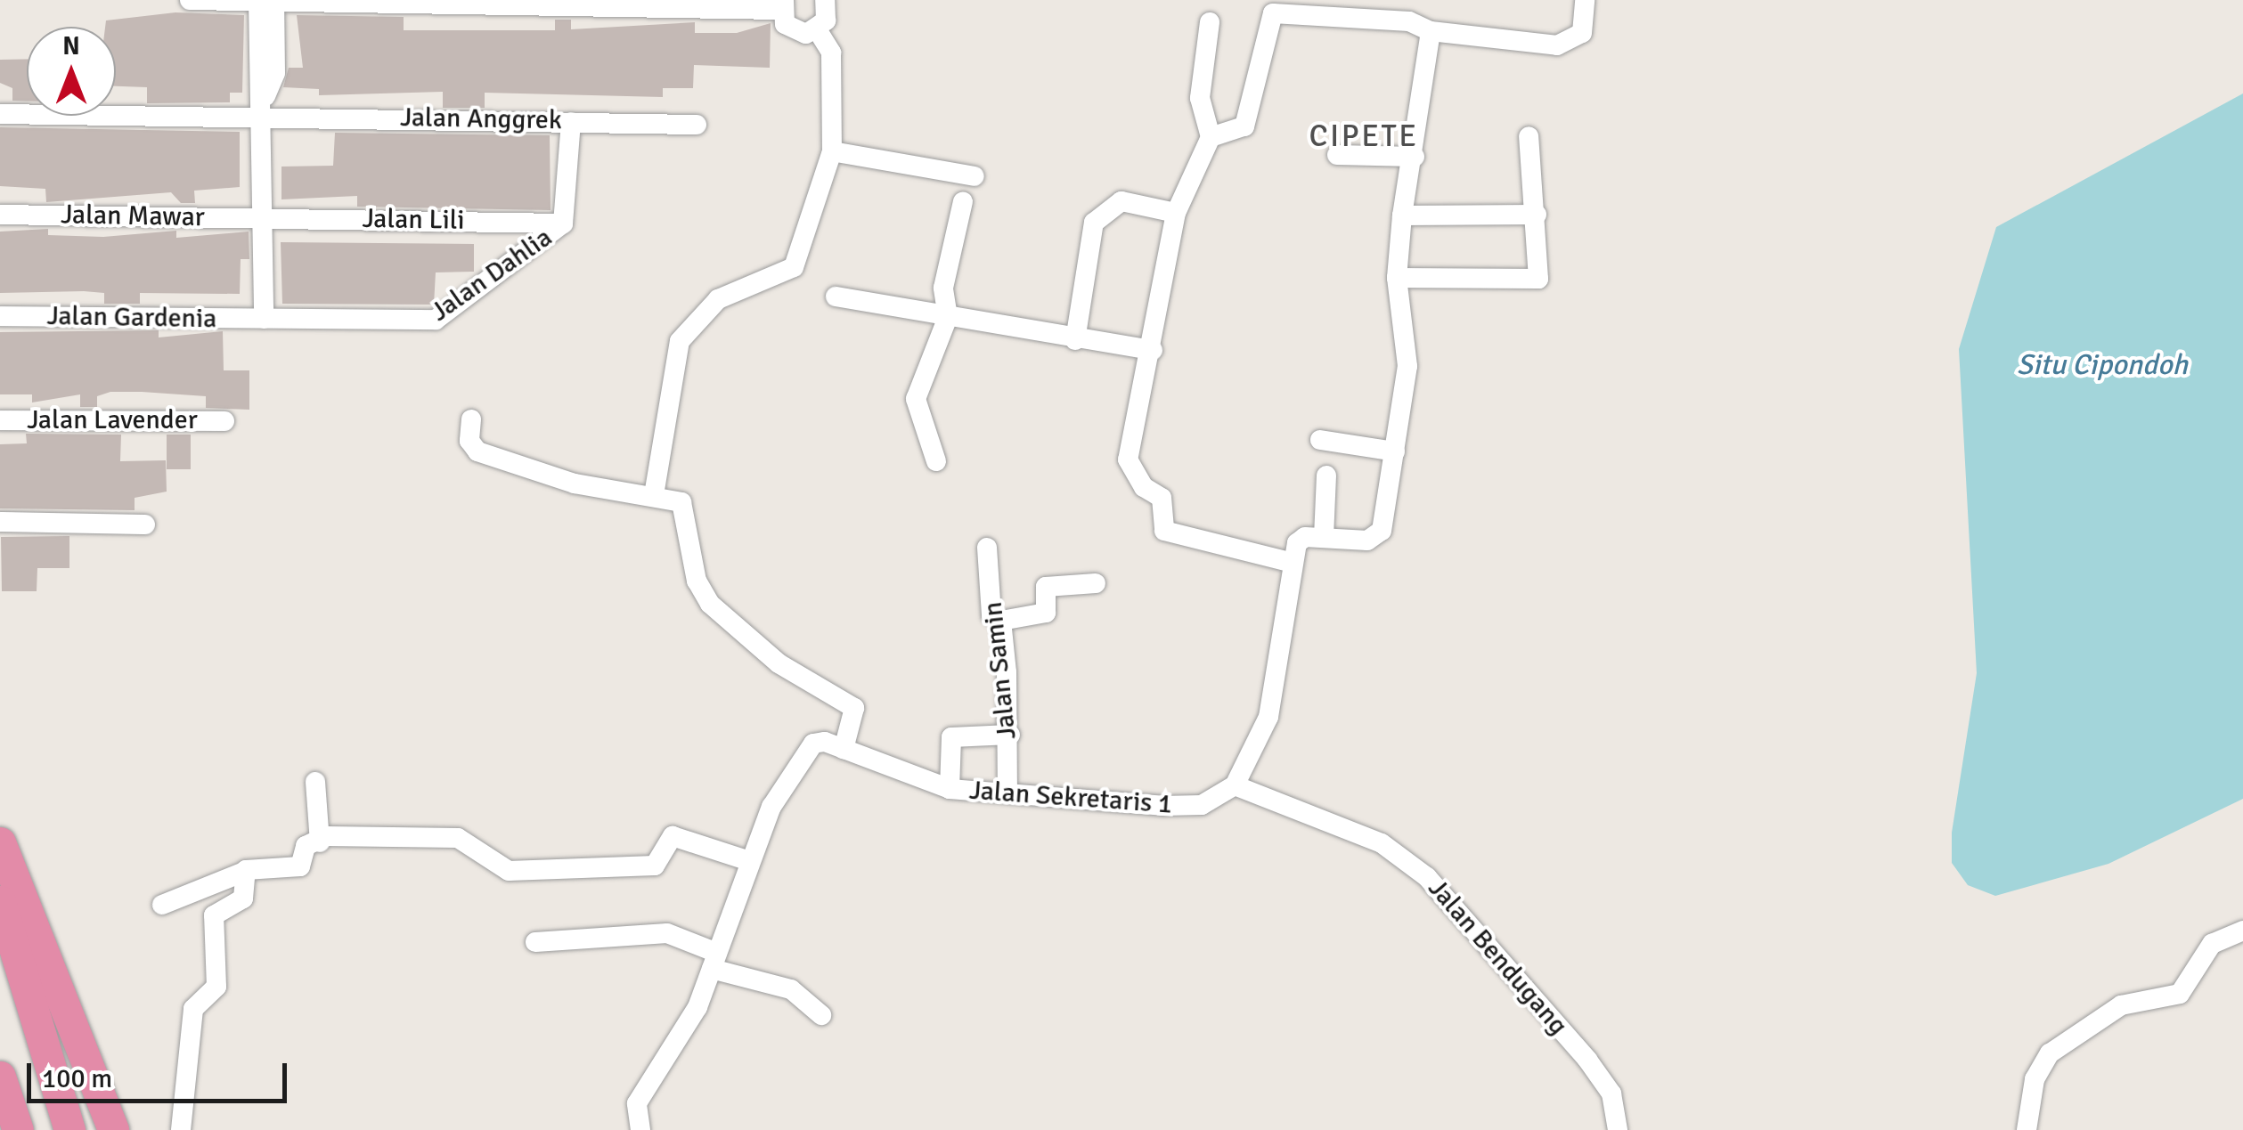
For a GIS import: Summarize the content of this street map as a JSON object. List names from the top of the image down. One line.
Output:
{"streets":{"street":["Jalan Anggrek","Jalan Mawar","Jalan Lili","Jalan Dahlia","Jalan Gardenia","Jalan Lavender","Jalan Samin","Jalan Sekretaris 1","Jalan Bendugang"]},"crossings":[["Jalan Anggrek","Jalan Dahlia"],["Jalan Mawar","Jalan Lili"],["Jalan Lili","Jalan Dahlia"],["Jalan Dahlia","Jalan Gardenia"],["Jalan Samin","Jalan Sekretaris 1"],["Jalan Sekretaris 1","Jalan Bendugang"]],"districts":["CIPETE"],"water":["Situ Cipondoh"],"scale_bar":"100 m","north":"top"}
